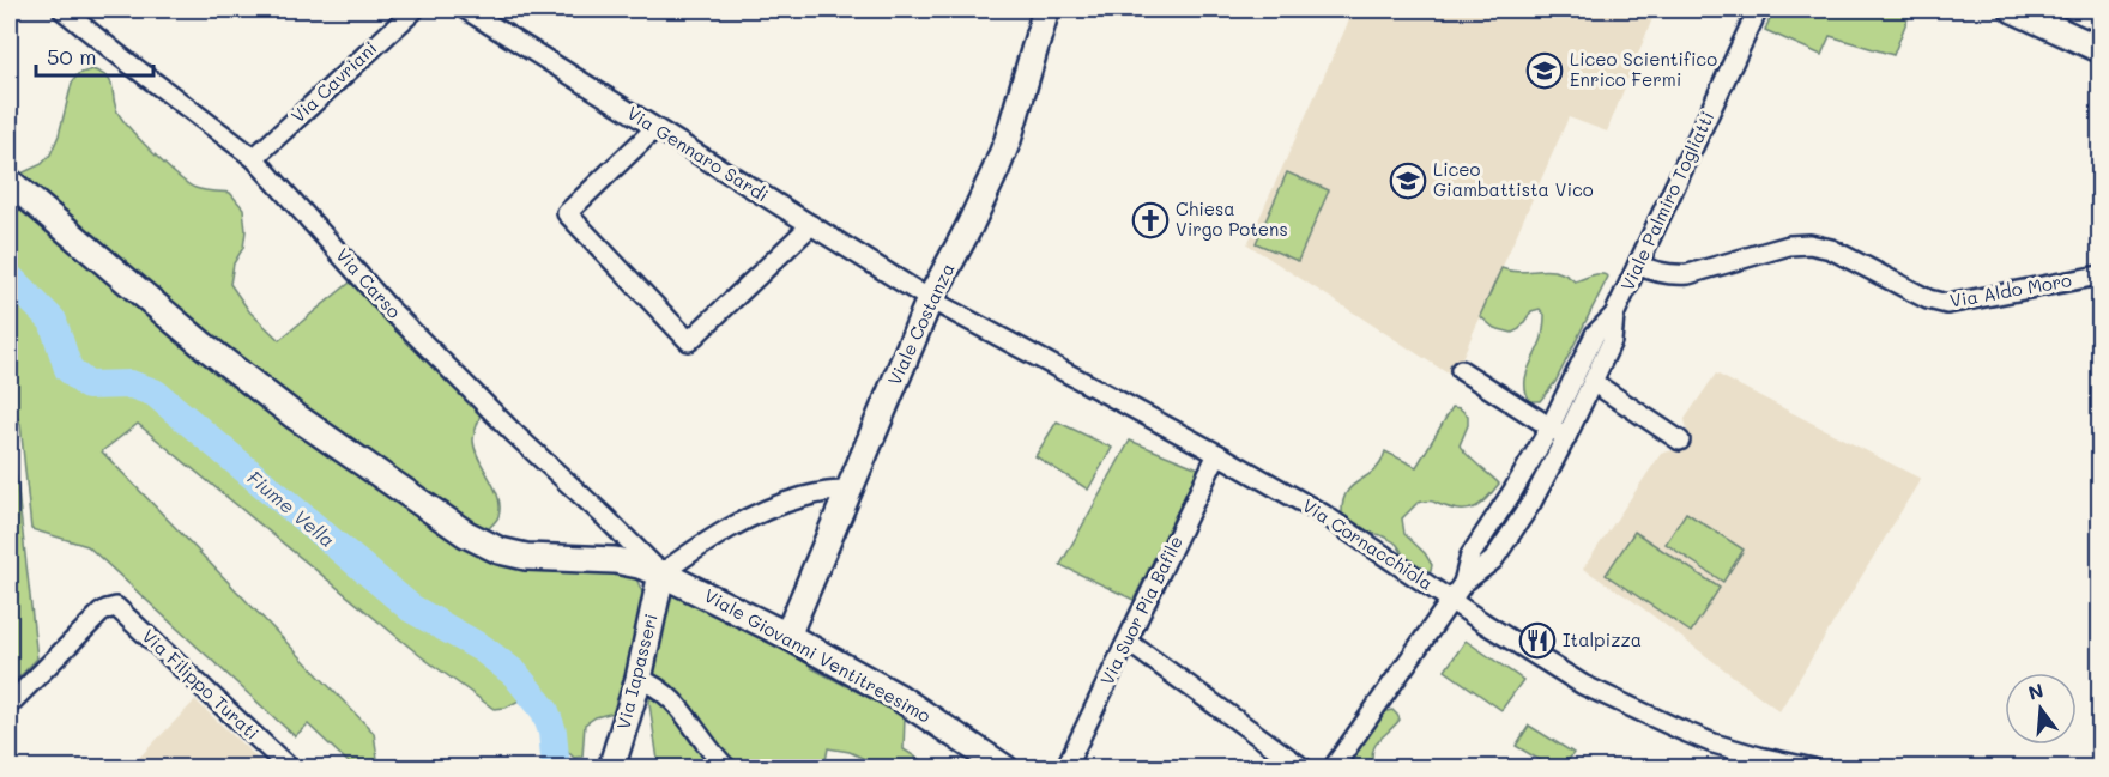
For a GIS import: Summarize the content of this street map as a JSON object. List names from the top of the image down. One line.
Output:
{"streets":{"street":["Via Cavriani","Via Gennaro Sardi","Viale Palmiro Togliatti","Via Carso","Via Aldo Moro","Viale Costanza","Via Cornacchiola","Via Suor Pia Bafile","Viale Giovanni Ventitreesimo","Via Iapasseri","Via Filippo Turati"]},"crossings":[["Via Cavriani","Via Carso"],["Via Gennaro Sardi","Viale Costanza"],["Via Gennaro Sardi","Via Cornacchiola"],["Viale Palmiro Togliatti","Via Aldo Moro"],["Viale Palmiro Togliatti","Via Cornacchiola"],["Via Carso","Viale Giovanni Ventitreesimo"],["Via Carso","Via Iapasseri"],["Viale Costanza","Via Cornacchiola"],["Viale Costanza","Viale Giovanni Ventitreesimo"],["Via Cornacchiola","Via Suor Pia Bafile"],["Viale Giovanni Ventitreesimo","Via Iapasseri"]],"water":["Fiume Vella"],"places":{"school or university":["Liceo Scientifico Enrico Fermi","Liceo Giambattista Vico"],"church":["Chiesa Virgo Potens"],"restaurant":["Italpizza"]},"scale_bar":"50 m","north":"top"}
